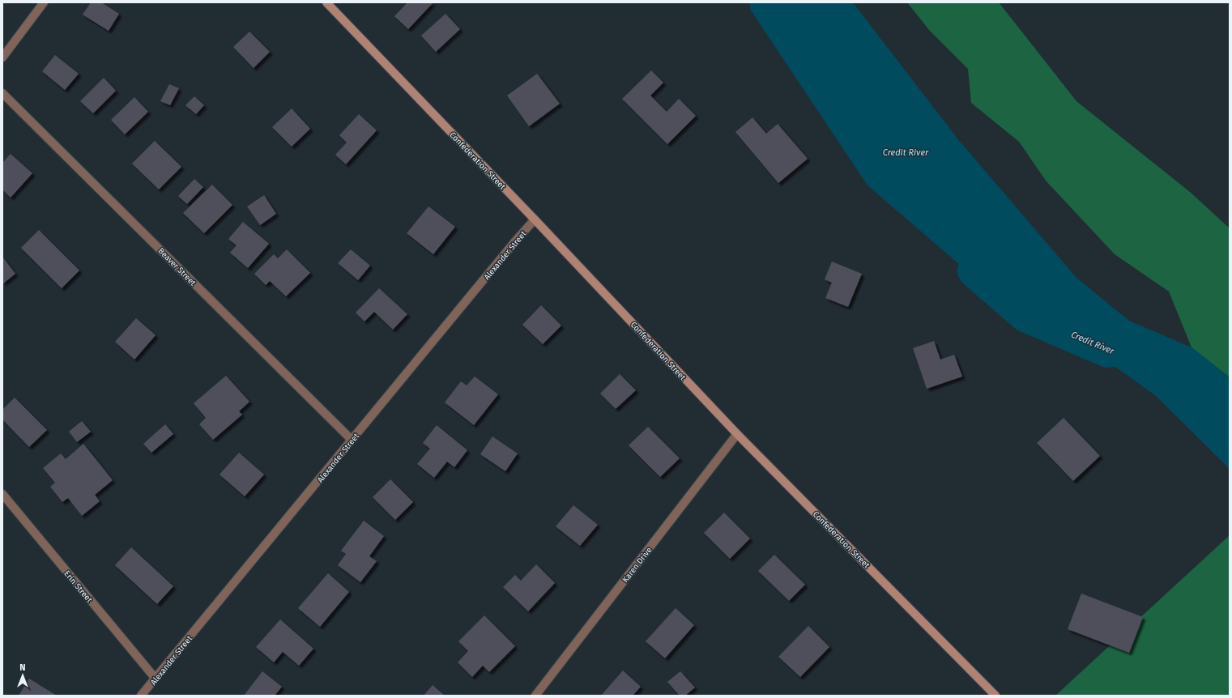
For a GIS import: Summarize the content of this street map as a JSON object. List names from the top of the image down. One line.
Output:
{"streets":{"main road":["Confederation Street"],"street":["Alexander Street","Beaver Street","Karen Drive","Erin Street"]},"crossings":[["Confederation Street","Alexander Street"],["Confederation Street","Karen Drive"],["Alexander Street","Beaver Street"],["Alexander Street","Erin Street"]],"water":["Credit River"],"north":"top"}
